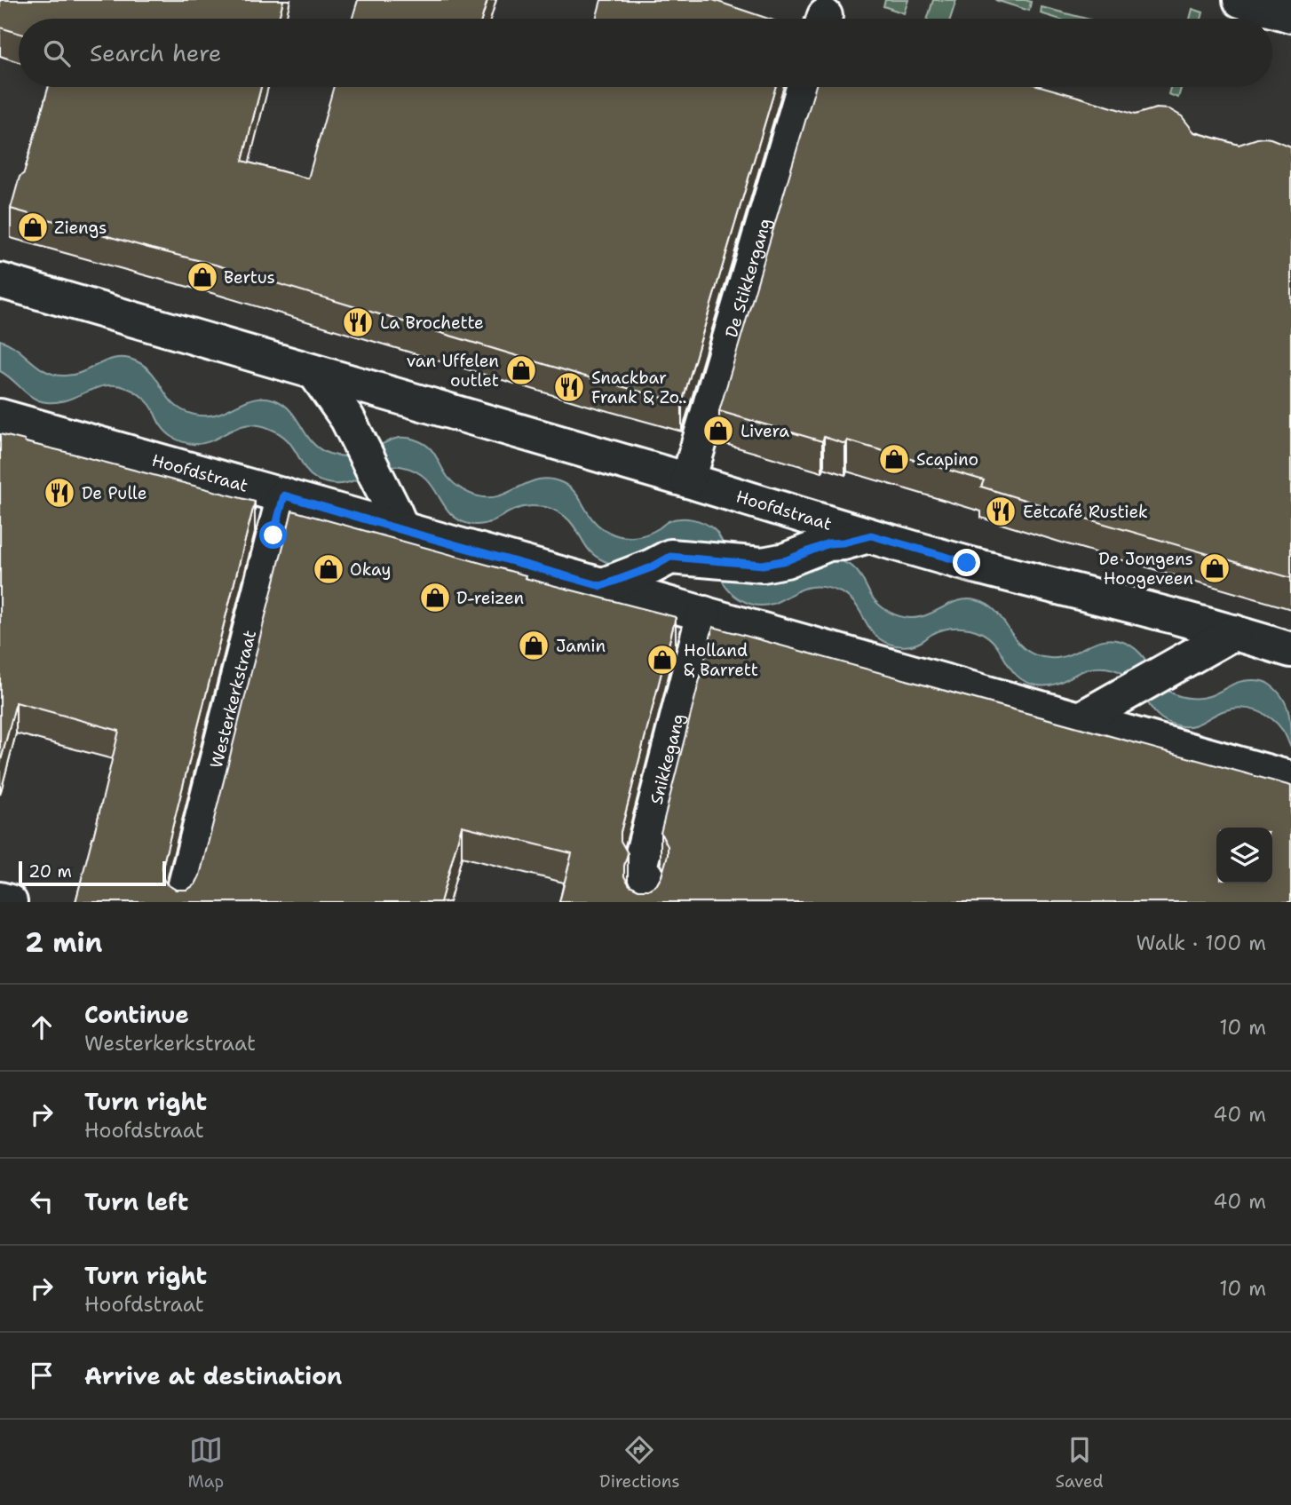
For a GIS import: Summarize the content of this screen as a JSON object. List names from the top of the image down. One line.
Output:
{"streets":{"street":["De Stikkergang","Hoofdstraat","Westerkerkstraat","Snikkegang"]},"crossings":[["De Stikkergang","Hoofdstraat"],["Hoofdstraat","Westerkerkstraat"],["Hoofdstraat","Snikkegang"]],"places":{"shop":["Ziengs","Bertus","van Uffelen outlet","Livera","Scapino","De Jongens Hoogeveen","Okay","D-reizen","Jamin","Holland & Barrett"],"restaurant":["La Brochette","Snackbar Frank & Zo..","De Pulle","Eetcafé Rustiek"]},"scale_bar":"20 m","page":{"search":"Search here","scale":"20 m","heading":["2 min","Walk · 100 m"],"list":[["Continue","Westerkerkstraat","10 m"],["Turn right","Hoofdstraat","40 m"],["Turn left","40 m"],["Turn right","Hoofdstraat","10 m"],"Arrive at destination"],"nav":["Map","Directions","Saved"]}}
